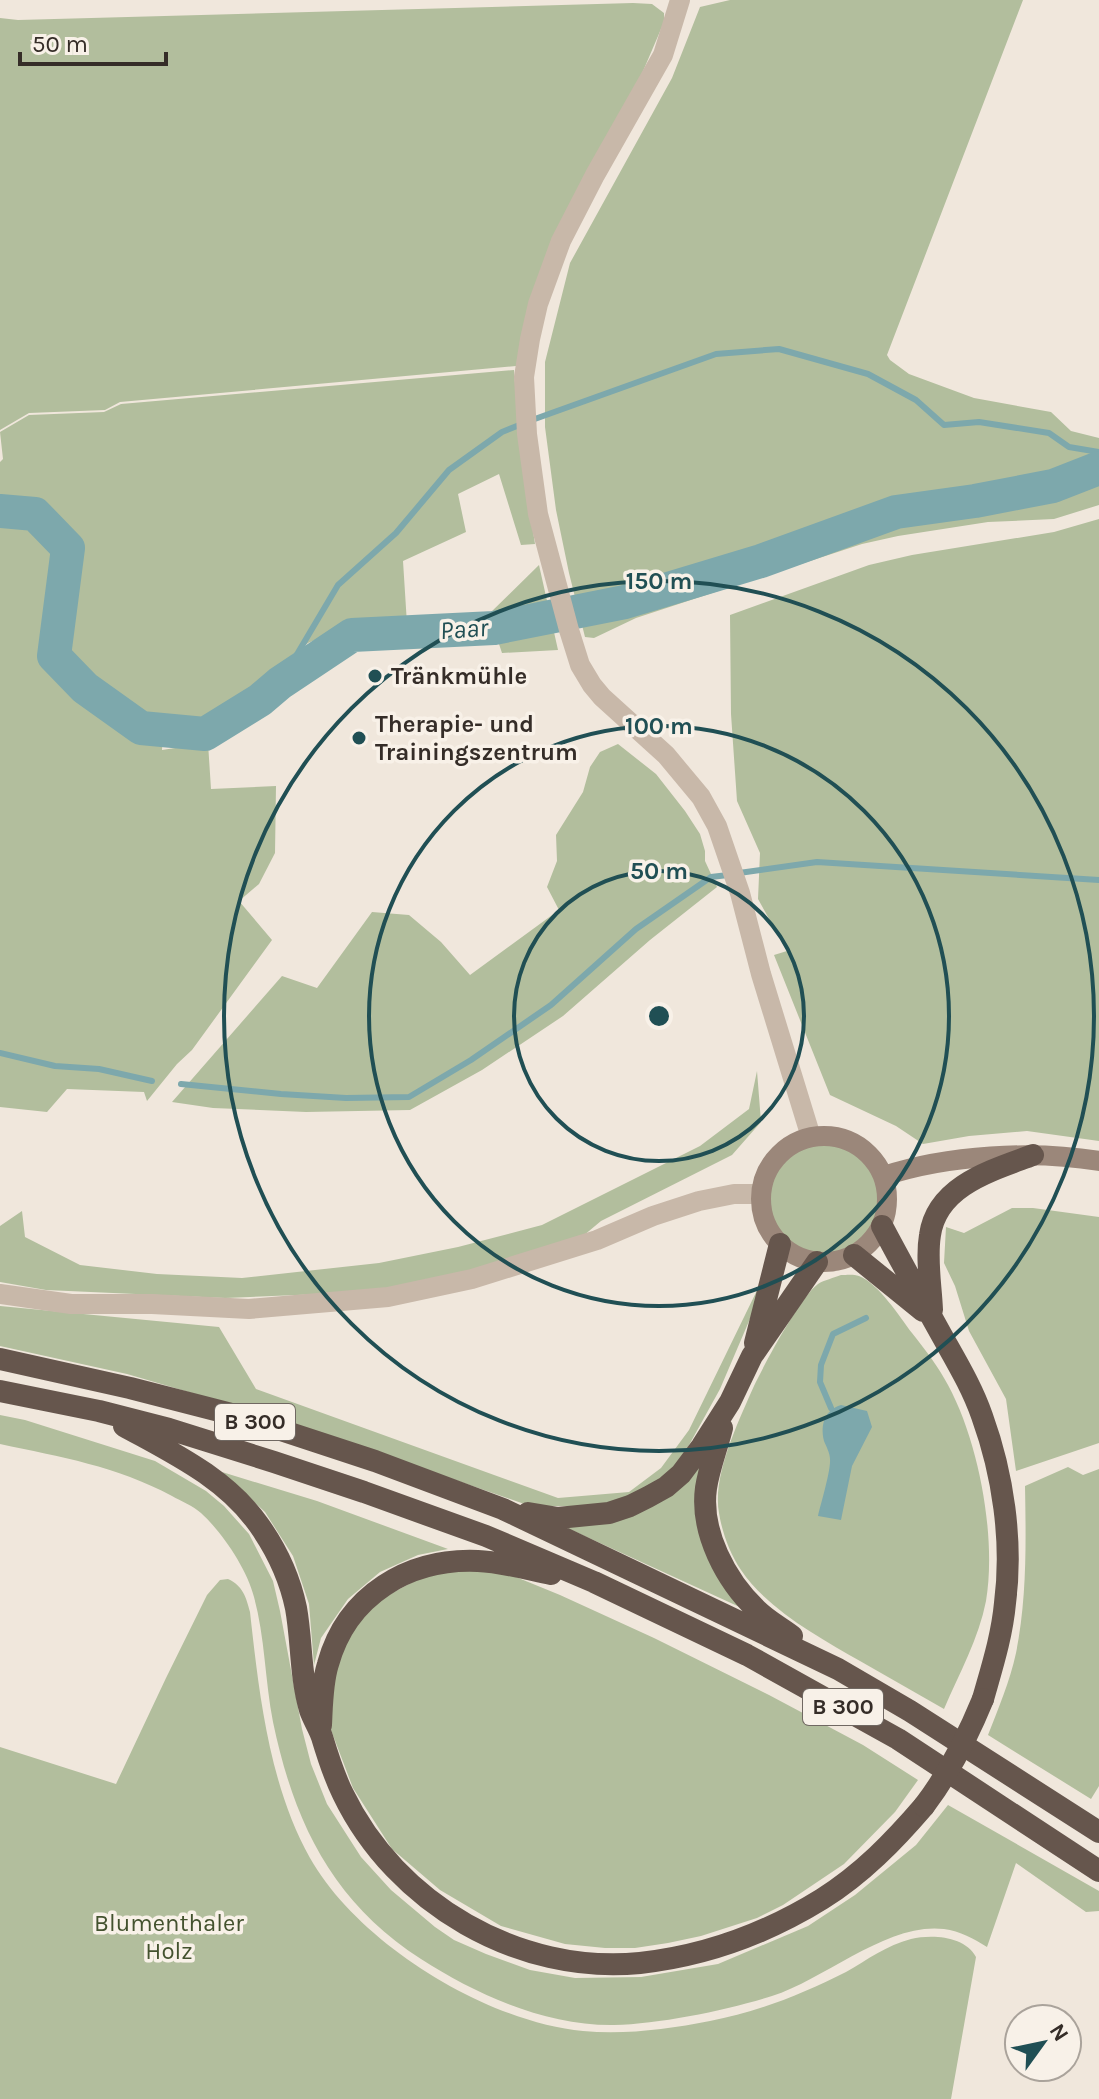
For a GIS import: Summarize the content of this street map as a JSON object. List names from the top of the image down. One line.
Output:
{"streets":{"highway":["B 300"]},"water":["Paar"],"parks":["Blumenthaler Holz"],"places":["Tränkmühle","Therapie- und Trainingszentrum"],"scale_bar":"50 m","north":"top right","rings":["150 m","100 m","50 m"]}
